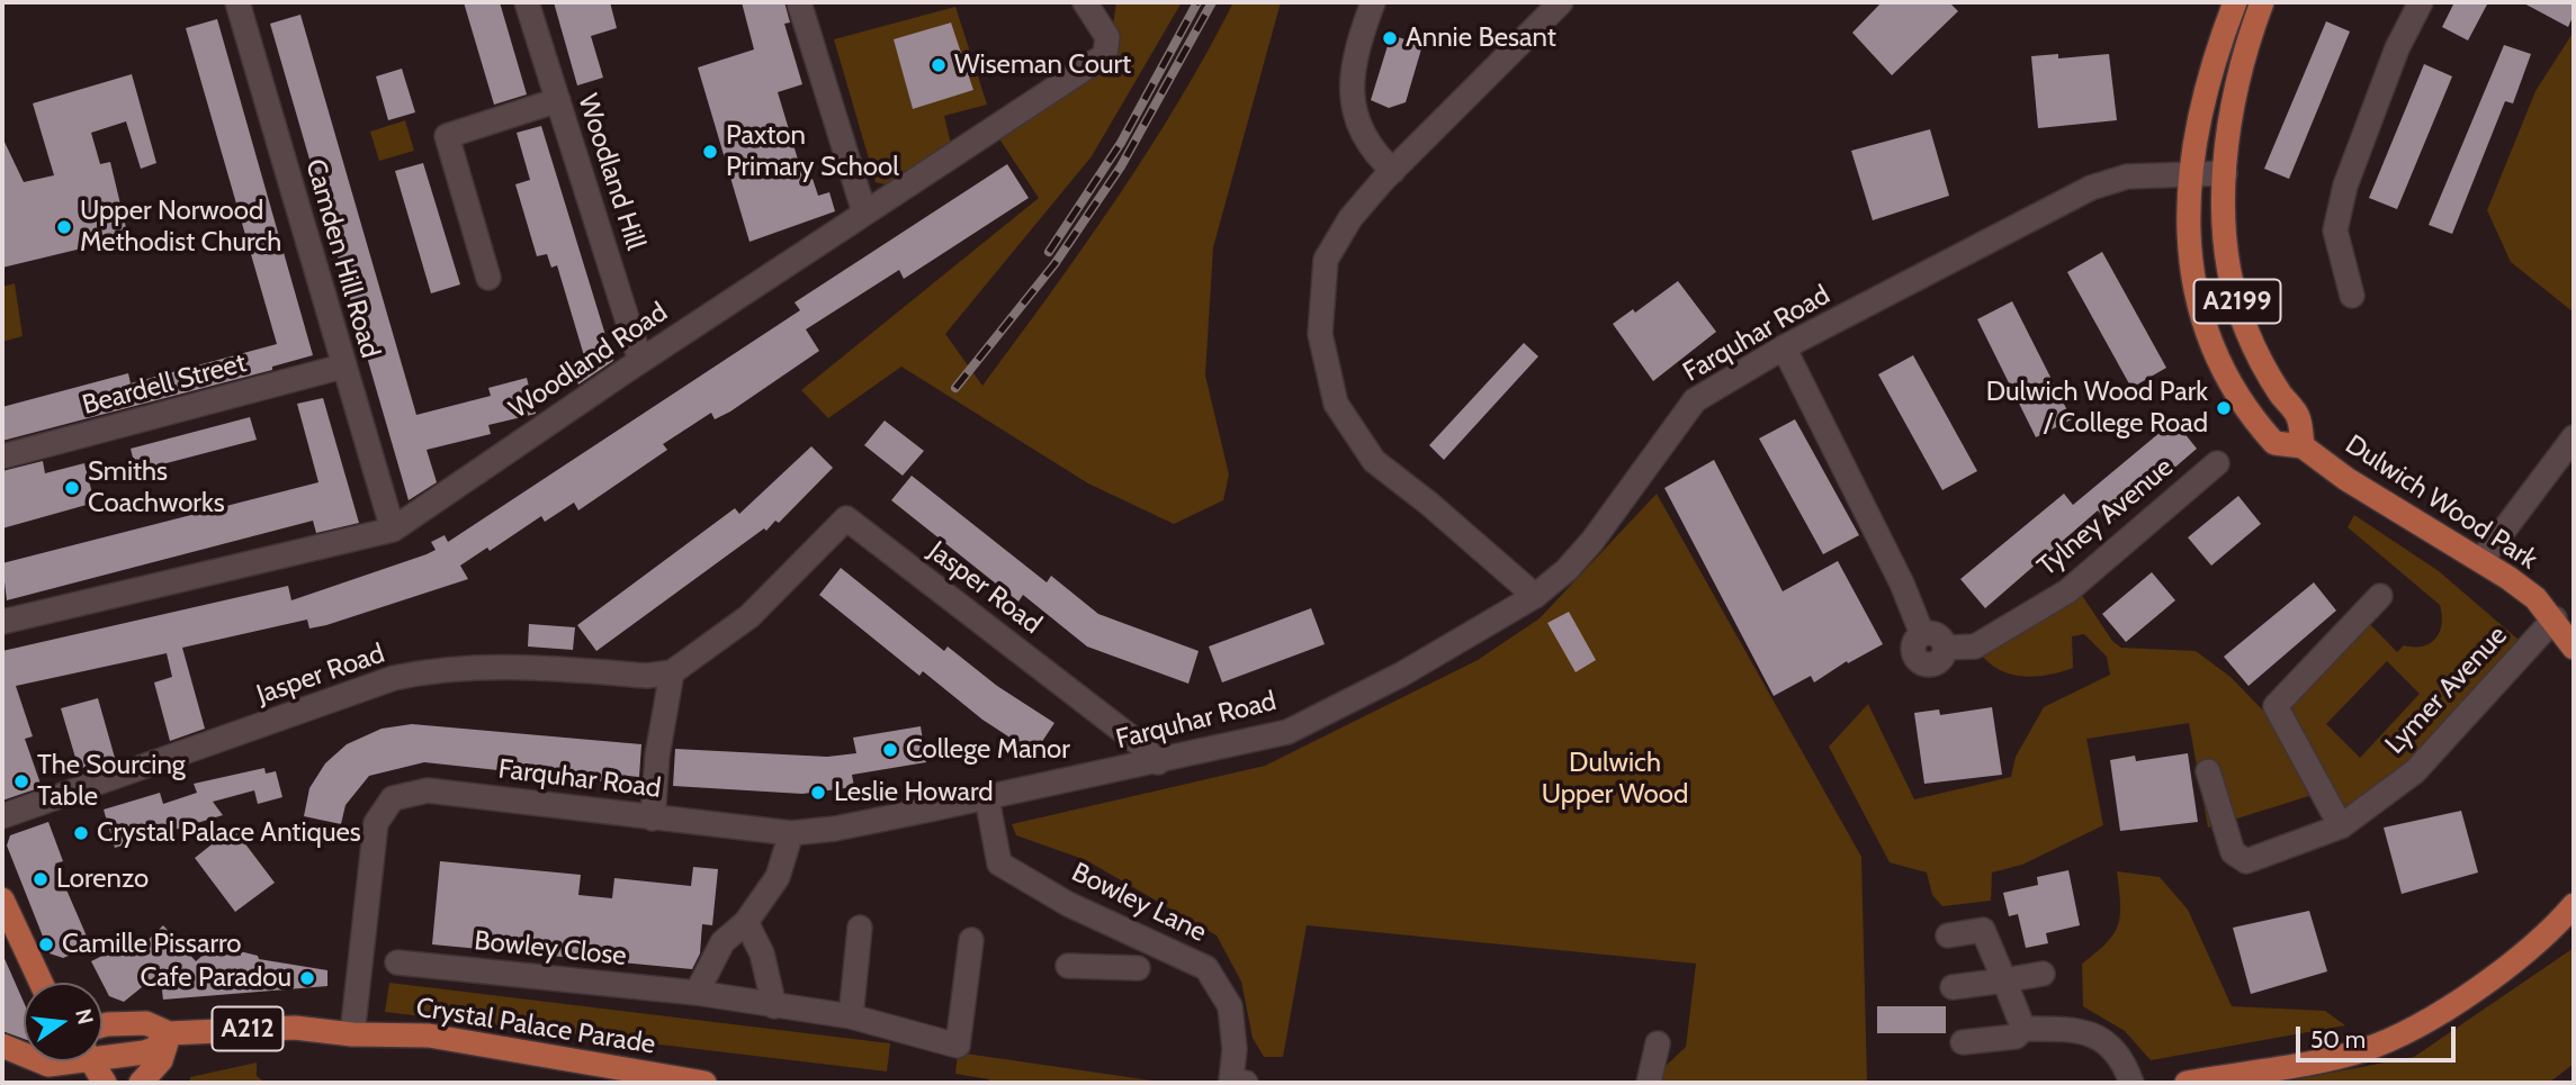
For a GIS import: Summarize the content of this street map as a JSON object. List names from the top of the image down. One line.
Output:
{"streets":{"main road":["A2199","Dulwich Wood Park","Crystal Palace Parade","A212"],"street":["Woodland Hill","Camden Hill Road","Farquhar Road","Woodland Road","Beardell Street","Tylney Avenue","Jasper Road","Lymer Avenue","Bowley Lane","Bowley Close"]},"crossings":[["Woodland Hill","Woodland Road"],["Camden Hill Road","Woodland Road"],["Camden Hill Road","Beardell Street"],["Farquhar Road","Dulwich Wood Park"],["Farquhar Road","Tylney Avenue"],["Farquhar Road","Jasper Road"],["Farquhar Road","Bowley Lane"],["Farquhar Road","Crystal Palace Parade"],["Dulwich Wood Park","Lymer Avenue"]],"parks":["Dulwich Upper Wood"],"places":["Annie Besant","Wiseman Court","Paxton Primary School","Upper Norwood Methodist Church","Dulwich Wood Park / College Road","Smiths Coachworks","College Manor","The Sourcing Table","Leslie Howard","Crystal Palace Antiques","Lorenzo","Camille Pissarro","Cafe Paradou"],"scale_bar":"50 m","north":"right"}
